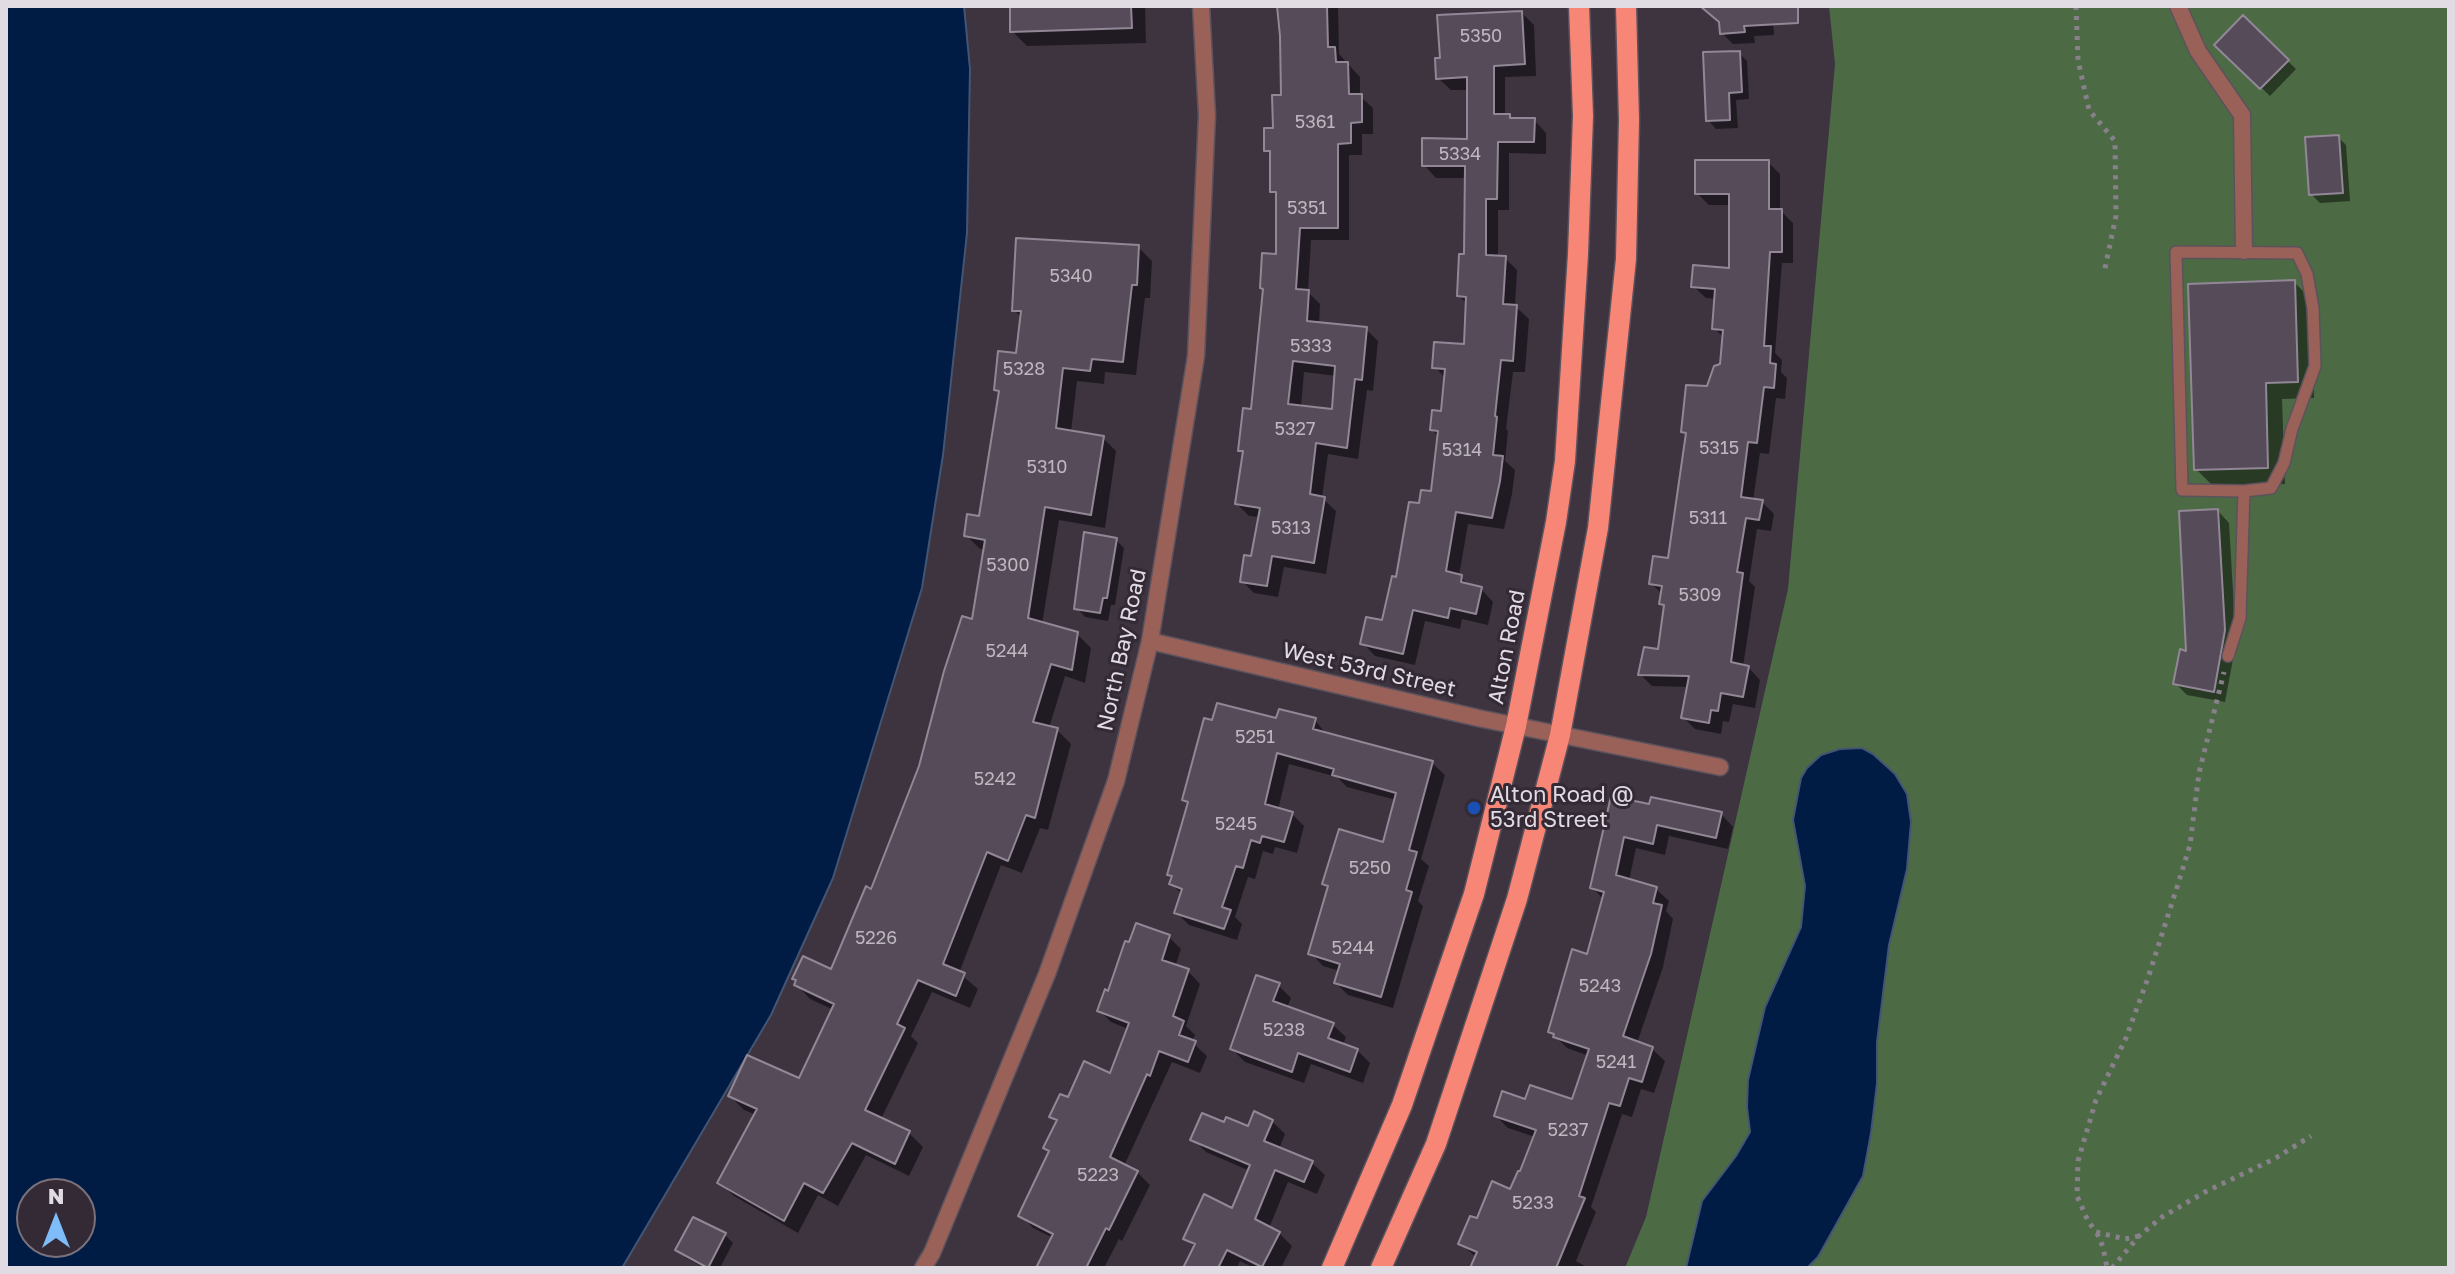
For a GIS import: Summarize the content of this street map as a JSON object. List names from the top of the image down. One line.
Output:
{"streets":{"main road":["Alton Road"],"street":["North Bay Road","West 53rd Street"]},"crossings":[["Alton Road","West 53rd Street"],["North Bay Road","West 53rd Street"]],"places":["Alton Road @ 53rd Street"],"house_numbers":["5350","5361","5334","5351","5340","5333","5328","5327","5315","5314","5310","5311","5313","5300","5309","5244","5251","5242","5245","5250","5226","5244","5243","5238","5241","5237","5223","5233"],"north":"top"}
